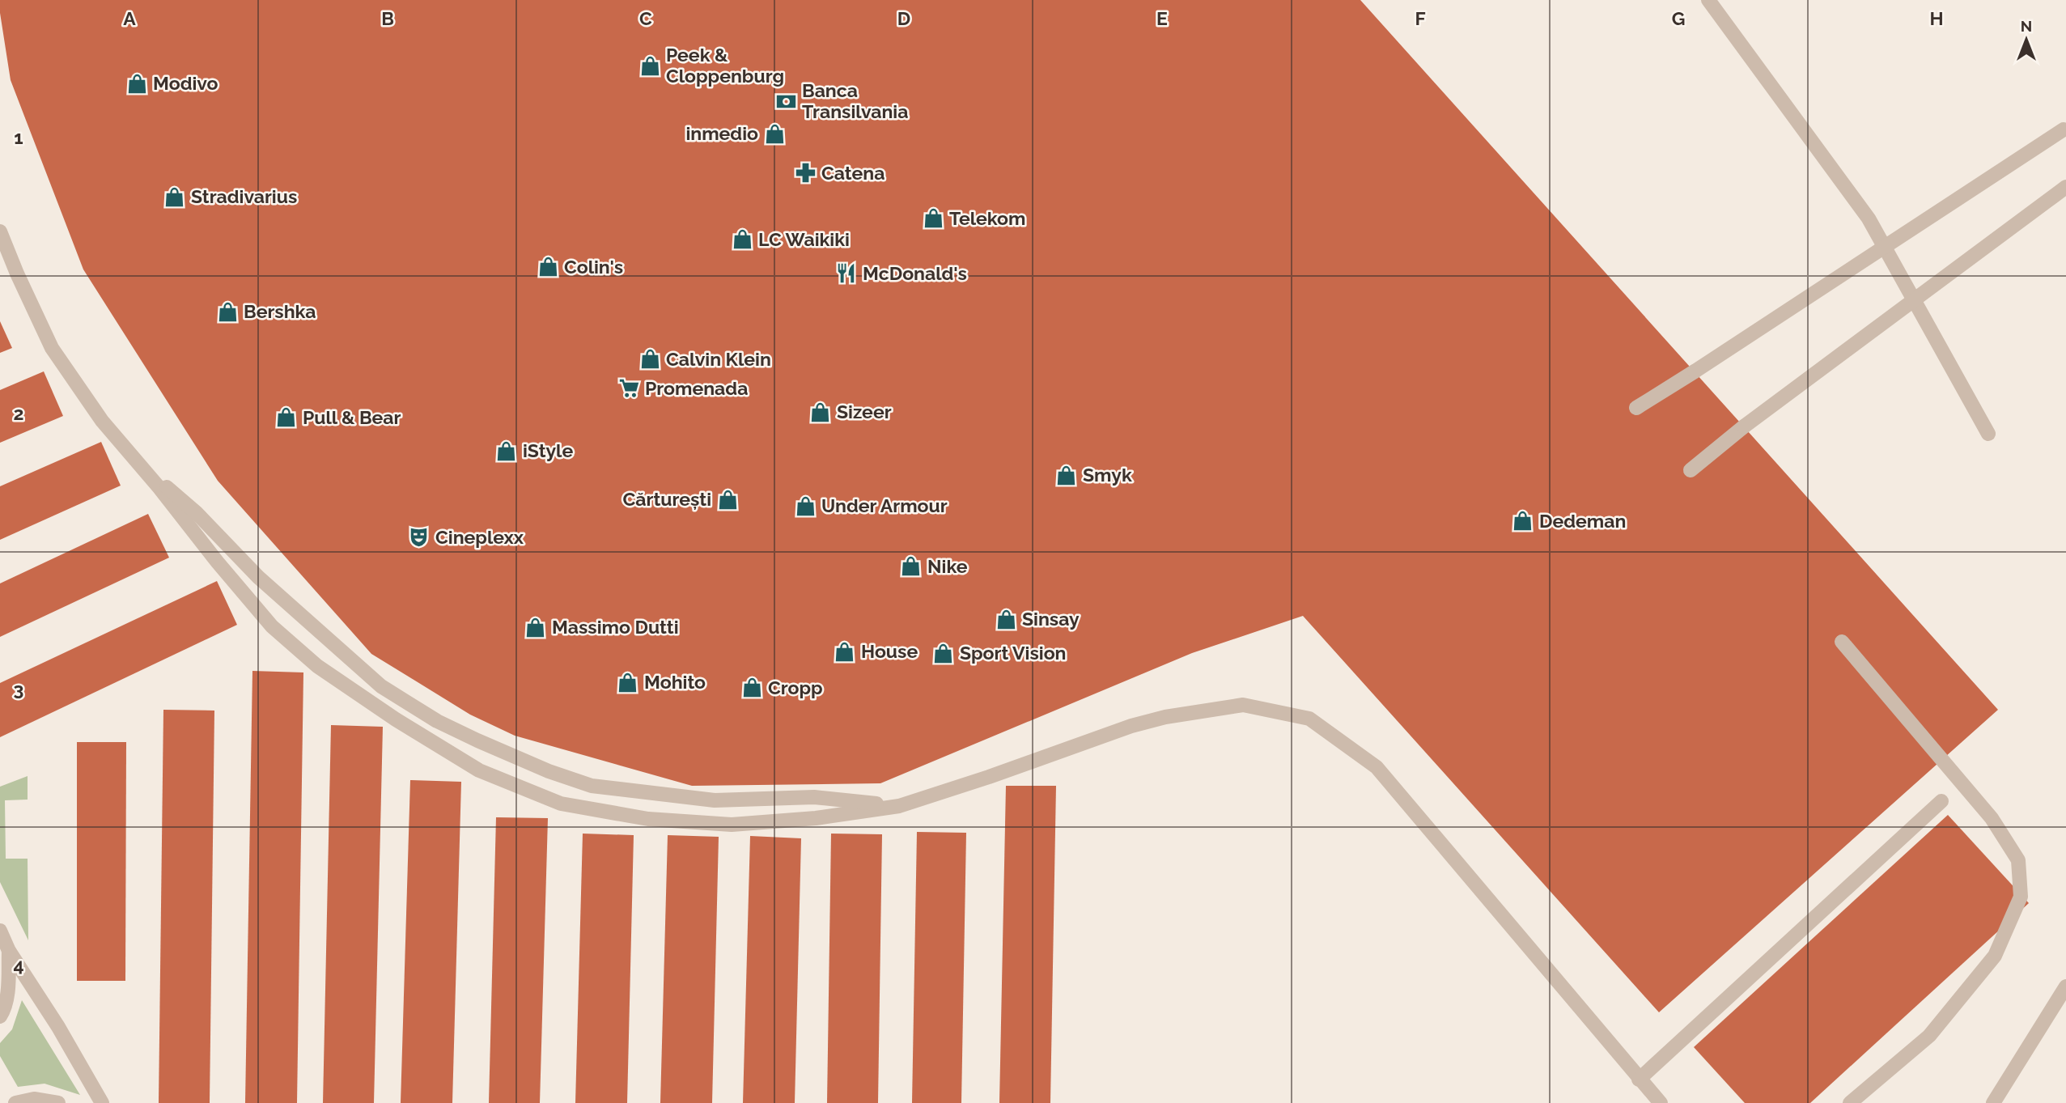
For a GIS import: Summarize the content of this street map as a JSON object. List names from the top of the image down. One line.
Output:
{"places":{"shop":["Peek & Cloppenburg","Modivo","inmedio","Stradivarius","Telekom","LC Waikiki","Colin's","Bershka","Calvin Klein","Sizeer","Pull & Bear","iStyle","Smyk","Cărturești","Under Armour","Dedeman","Nike","Sinsay","Massimo Dutti","House","Sport Vision","Mohito","Cropp"],"bank":["Banca Transilvania"],"pharmacy":["Catena"],"restaurant":["McDonald's"],"supermarket":["Promenada"],"theatre":["Cineplexx"]},"north":"top","grid":{"columns":["A","B","C","D","E","F","G","H"],"rows":["1","2","3","4"]}}
